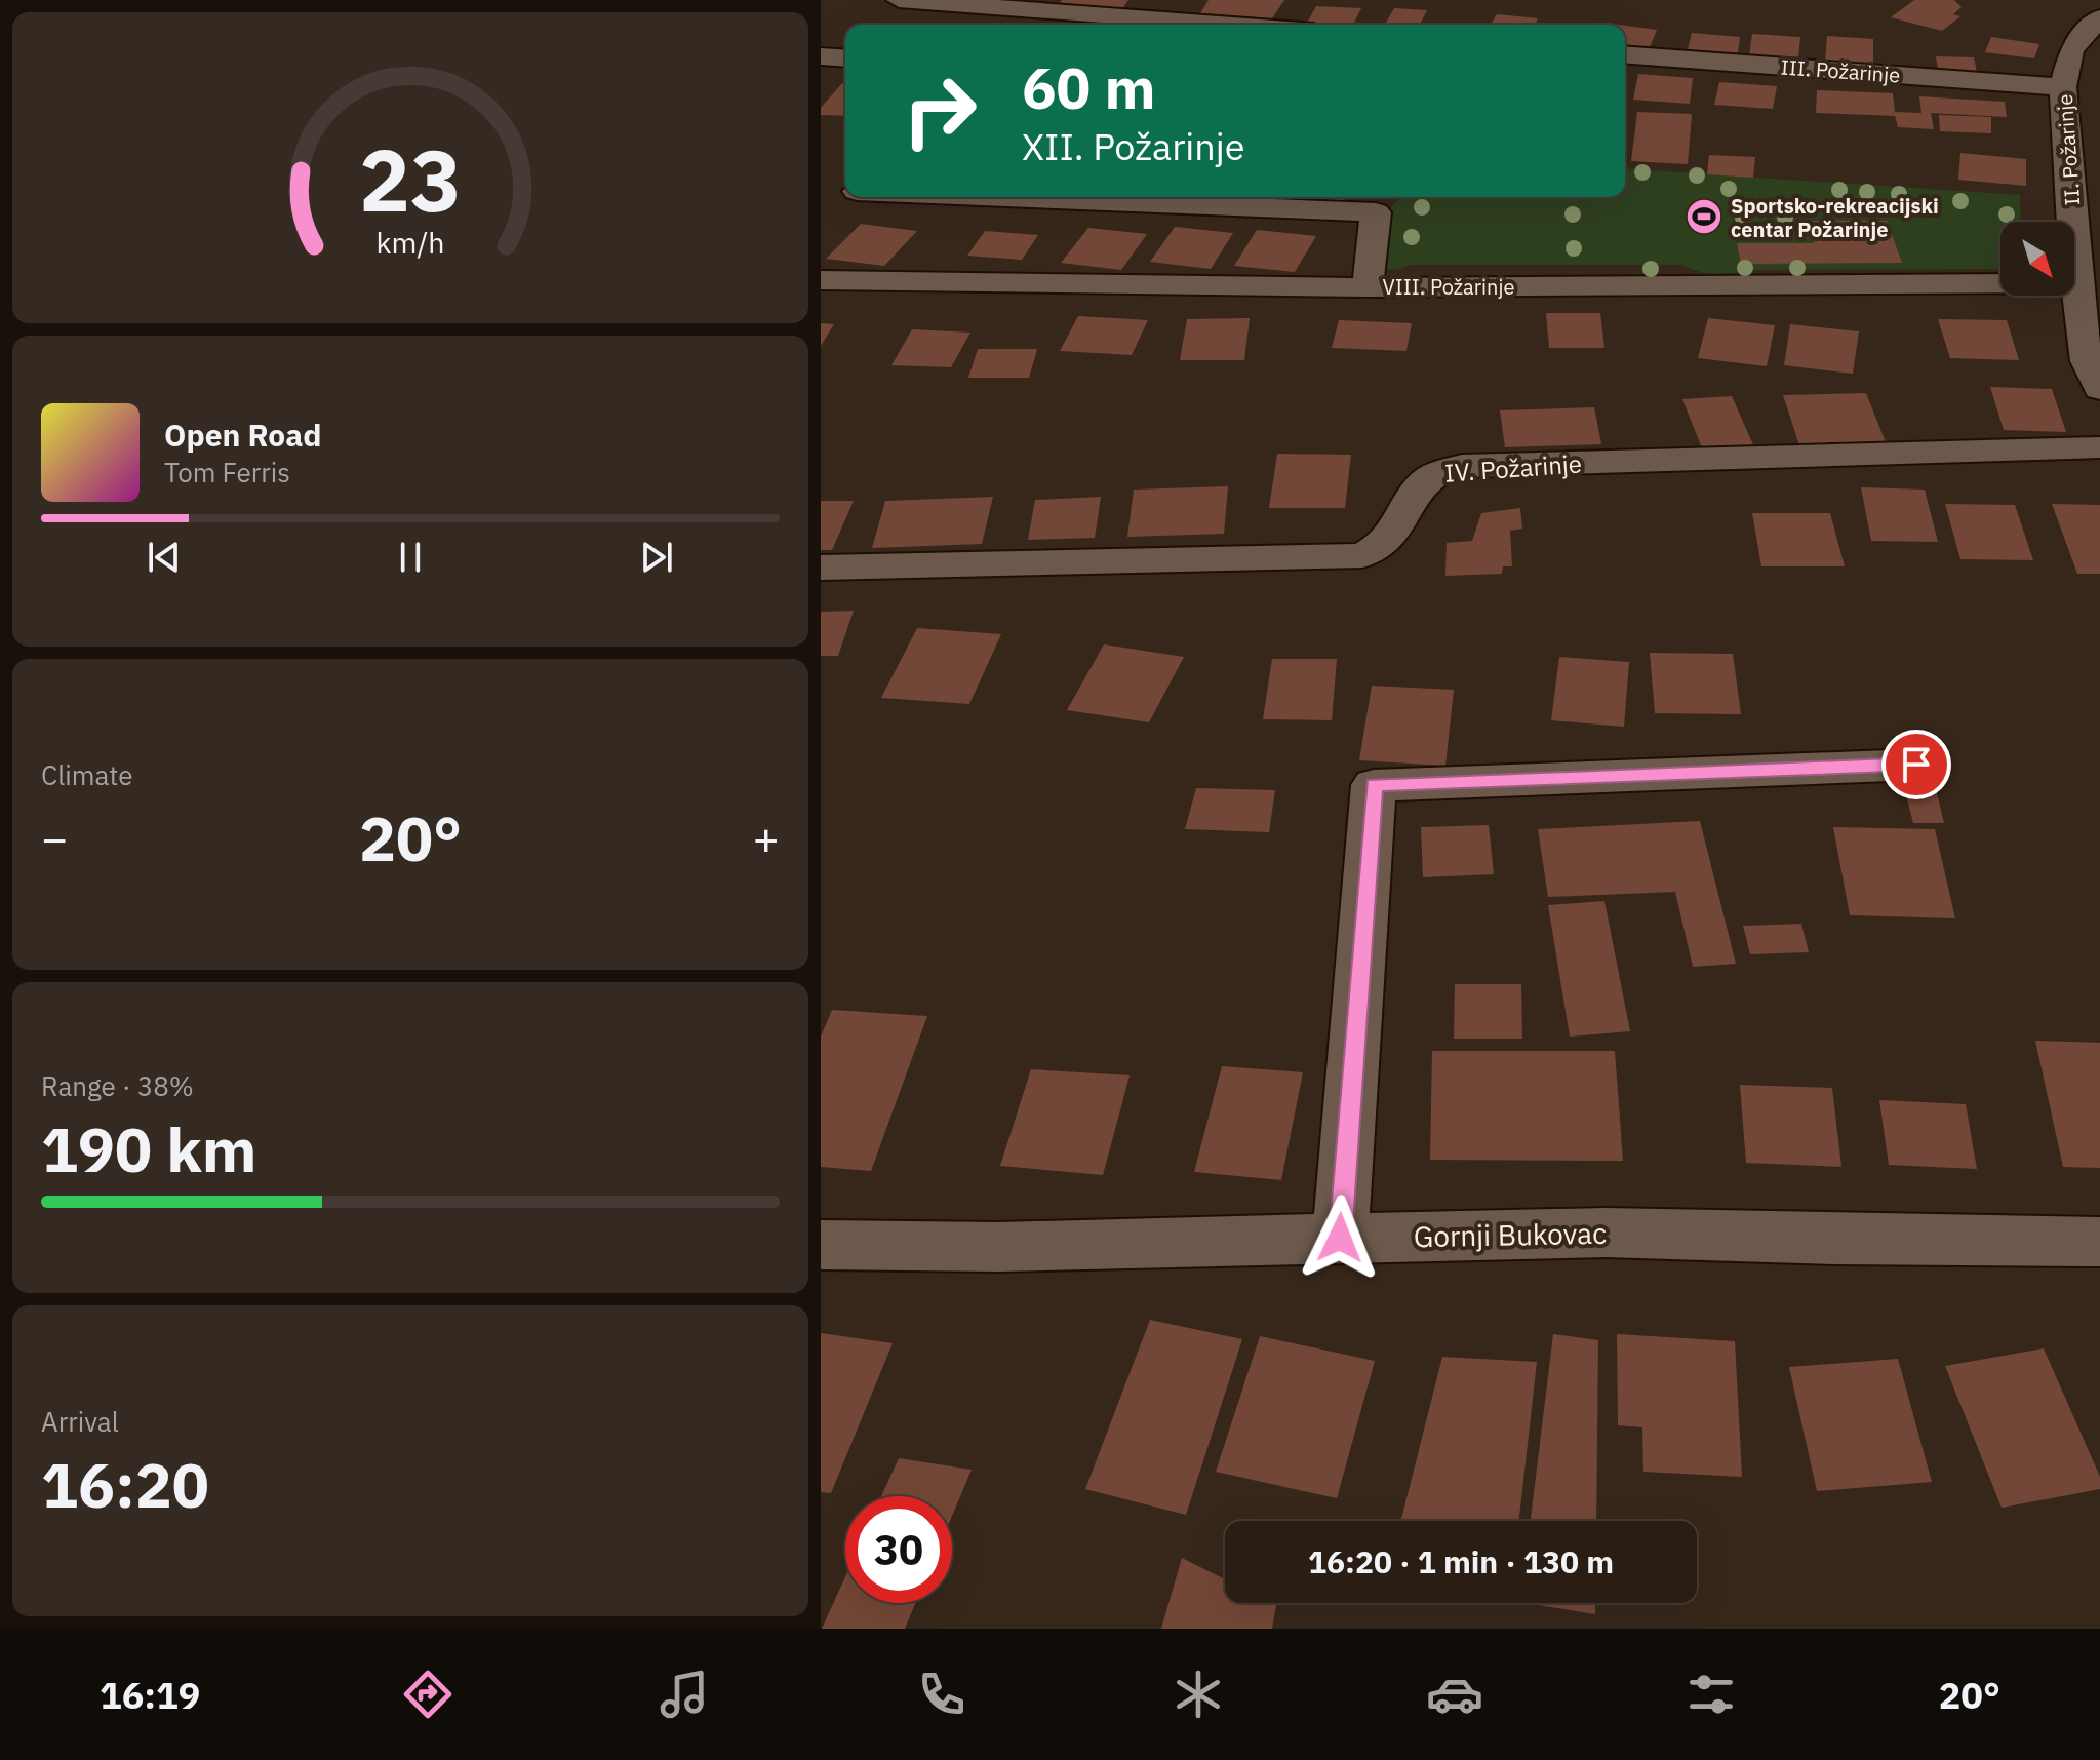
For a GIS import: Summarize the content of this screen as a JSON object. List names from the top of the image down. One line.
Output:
{"streets":{"street":["III. Požarinje","II. Požarinje","VIII. Požarinje","IV. Požarinje","Gornji Bukovac"]},"crossings":[["III. Požarinje","II. Požarinje"],["II. Požarinje","VIII. Požarinje"]],"places":{"sports":["Sportsko-rekreacijski centar Požarinje"]},"north":"bottom right","page":{"turn":["60 m","XII. Požarinje"],"song":["Open Road","Tom Ferris"],"tile":["Climate",["Range · 38%","190 km"],["Arrival","16:20"]],"heat":["−","20°","+"],"limit":"30","trip":"16:20 · 1 min · 130 m","tabs":["16:19","20°"],"gauge":["23","km/h"]}}
